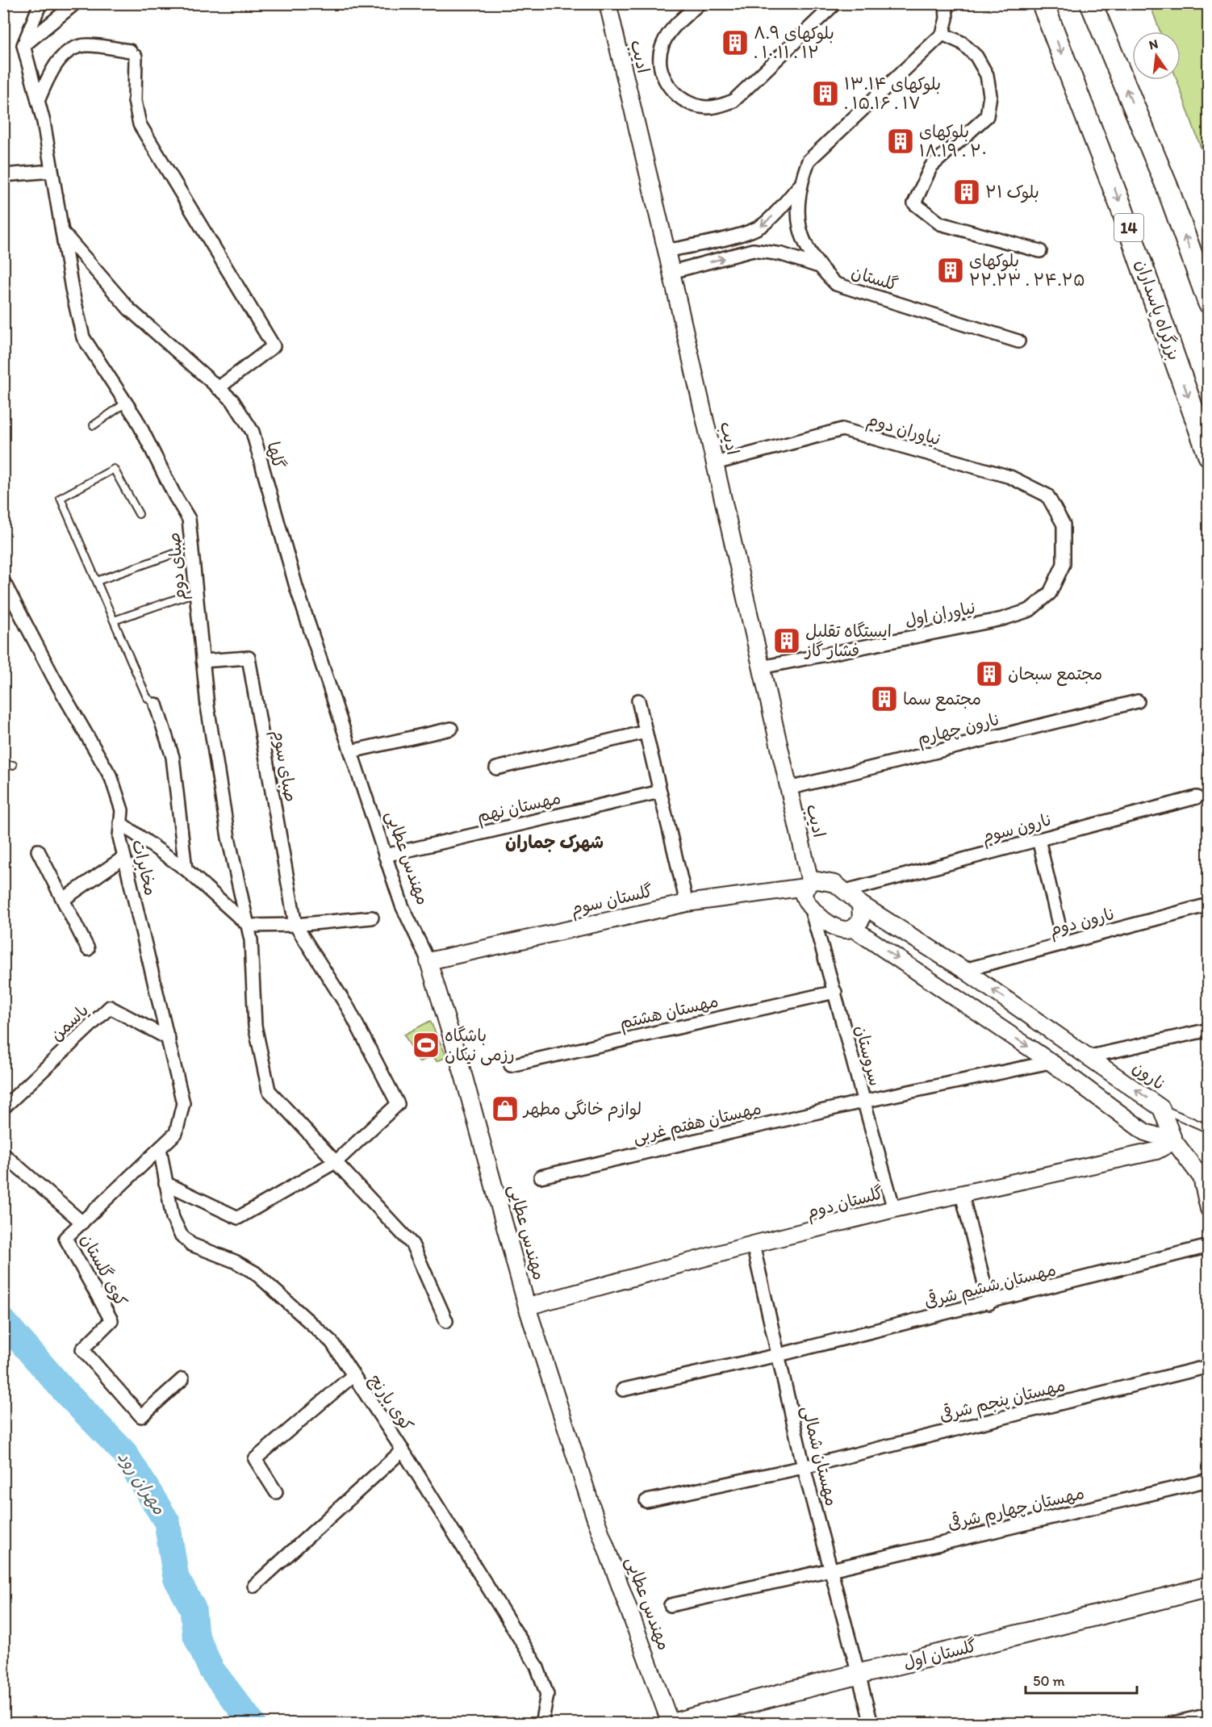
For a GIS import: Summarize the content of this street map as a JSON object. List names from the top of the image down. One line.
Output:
{"streets":{"highway":["14","بزرگراه پاسداران"],"main road":["گلستان اول"],"street":["ادیب","گلستان","نیاوران دوم","گلها","صبای دوم","نیاوران اول","نارون چهارم","صبای سوم","مهستان نهم","نارون سوم","مهندس عطایی","مخابرات","گلستان سوم","نارون دوم","مهستان هشتم","یاسمن","سروستان","نارون","مهستان هفتم غربی","گلستان دوم","کوی گلستان","مهستان ششم شرقی","مهستان پنجم شرقی","کوی بارنج","مهستان شمالی","مهستان چهارم شرقی"]},"crossings":[["ادیب","نیاوران دوم"],["ادیب","نیاوران اول"],["ادیب","نارون چهارم"],["ادیب","گلستان سوم"],["ادیب","سروستان"],["نیاوران دوم","نیاوران اول"],["گلها","صبای دوم"],["گلها","مهندس عطایی"],["صبای دوم","صبای سوم"],["مهستان نهم","مهندس عطایی"],["نارون سوم","گلستان سوم"],["نارون سوم","نارون"],["مهندس عطایی","گلستان سوم"],["مهندس عطایی","گلستان دوم"],["مهندس عطایی","گلستان اول"],["مخابرات","یاسمن"],["مخابرات","کوی گلستان"],["مخابرات","کوی بارنج"],["گلستان سوم","نارون"],["نارون دوم","نارون"],["مهستان هشتم","سروستان"],["سروستان","مهستان هفتم غربی"],["سروستان","گلستان دوم"],["نارون","گلستان دوم"],["گلستان دوم","مهستان شمالی"],["کوی گلستان","کوی بارنج"],["مهستان ششم شرقی","مهستان شمالی"],["مهستان پنجم شرقی","مهستان شمالی"],["مهستان شمالی","مهستان چهارم شرقی"],["مهستان شمالی","گلستان اول"]],"districts":["شهرک جماران"],"water":["مهران رود"],"places":{"building":["بلوکهای ۸.۹ . ۱۰.۱۱ . ۱۲","بلوکهای ۱۳.۱۴ . ۱۵.۱۶ . ۱۷","بلوکهای ۱۸.۱۹ . ۲۰","بلوک ۲۱","بلوکهای ۲۲.۲۳ . ۲۴.۲۵","ایستگاه تقلیل فشار گاز","مجتمع سبحان","مجتمع سما"],"sports":["باشگاه رزمی نیکان"],"shop":["لوازم خانگی مطهر"]},"scale_bar":"50 m","north":"top"}
